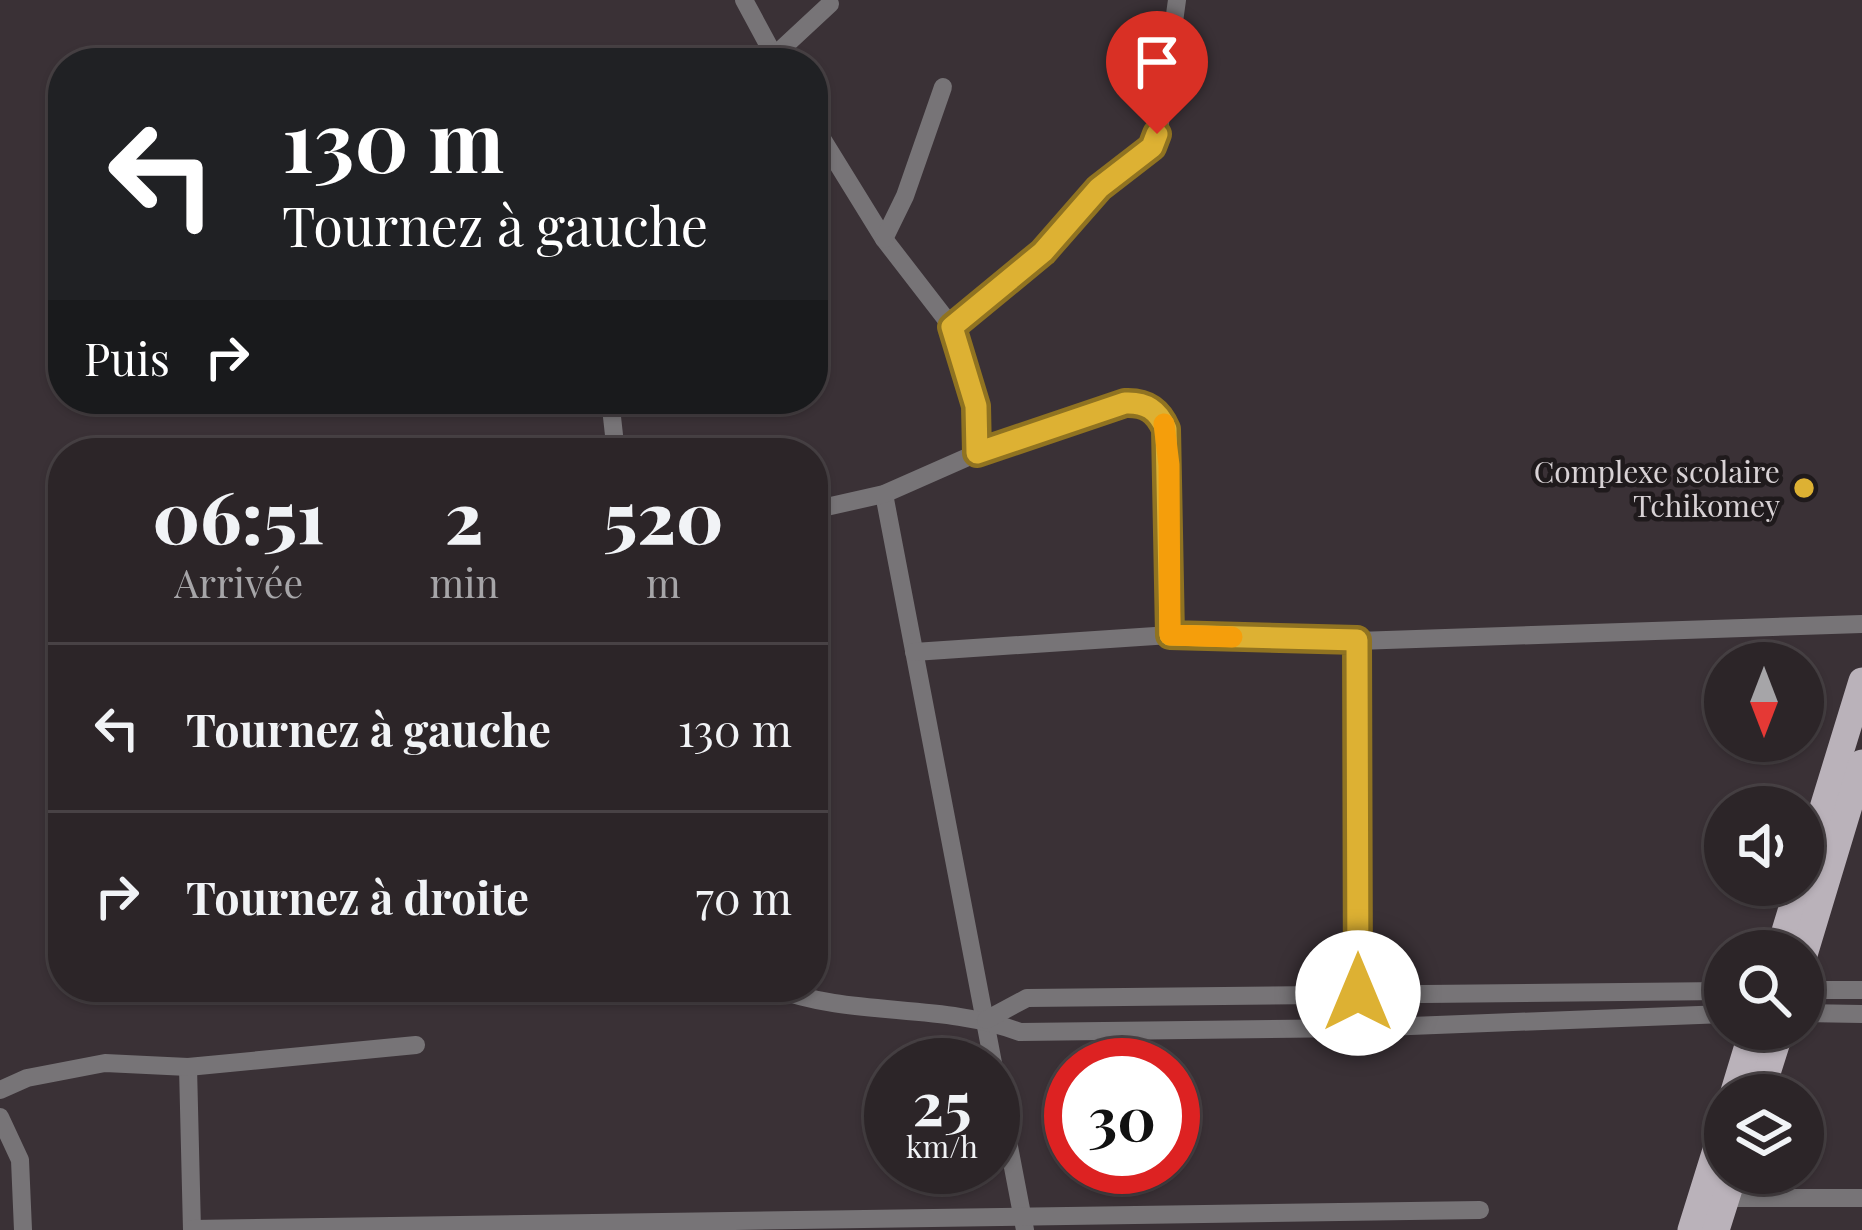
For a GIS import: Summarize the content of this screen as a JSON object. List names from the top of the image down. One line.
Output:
{"places":["Complexe scolaire Tchikomey"],"north":"bottom","page":{"turn":["130 m","Tournez à gauche"],"then":"Puis","eta":["06:51","Arrivée","2","min","520","m"],"list":[{"name":"Tournez à gauche","value":"130 m"},{"name":"Tournez à droite","value":"70 m"}],"speed":"25 km/h","limit":"30"}}
